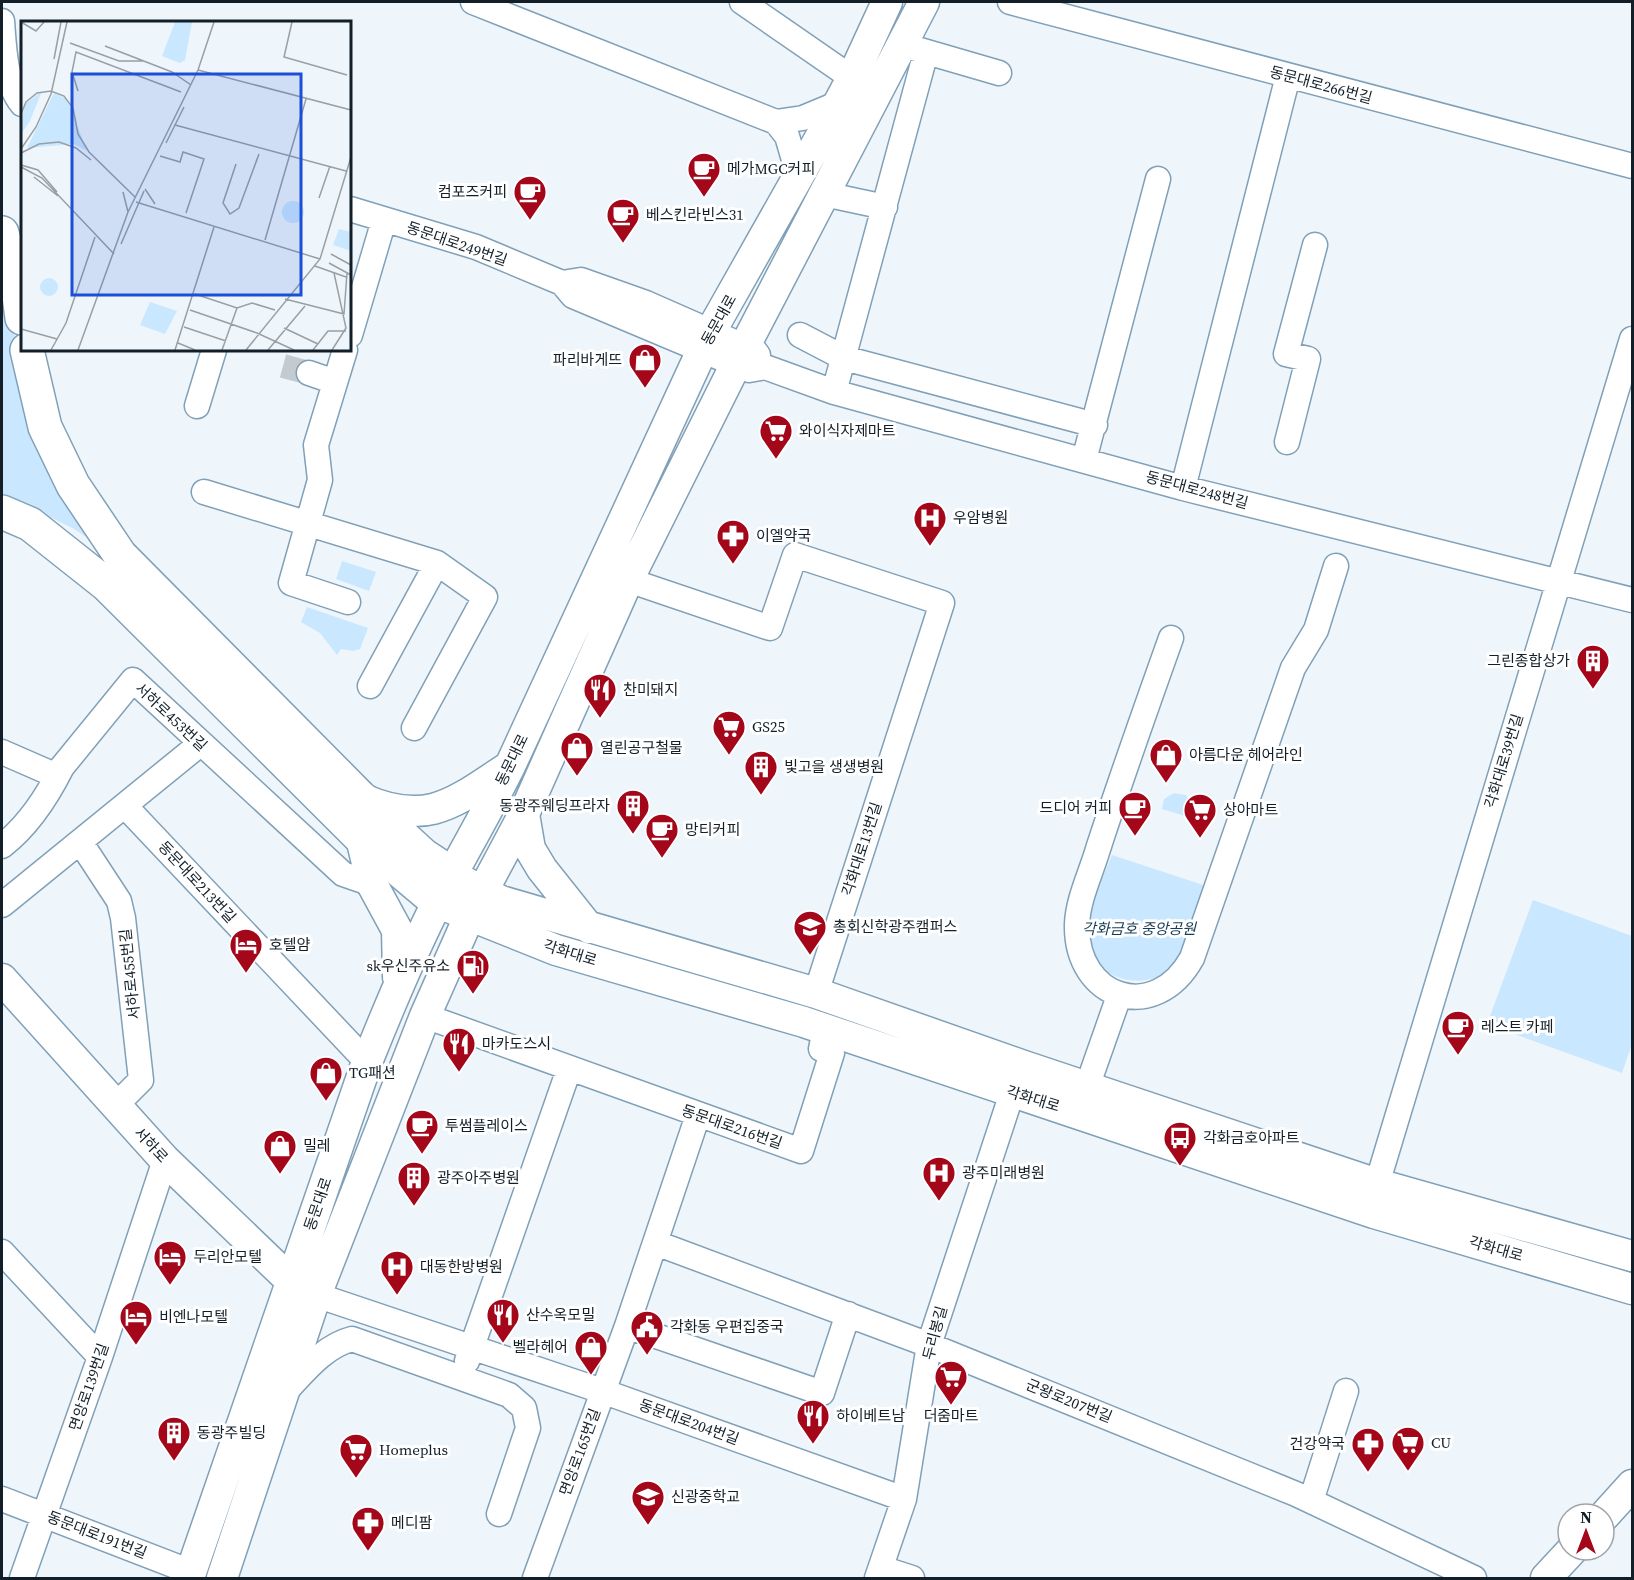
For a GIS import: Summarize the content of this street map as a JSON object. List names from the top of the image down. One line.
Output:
{"streets":{"main road":["동문대로","각화대로","서하로"],"street":["동문대로266번길","동문대로249번길","동문대로248번길","서하로453번길","각화대로39번길","각화대로13번길","동문대로213번길","서하로455번길","동문대로216번길","두리봉길","면앙로139번길","군왕로207번길","동문대로204번길","면앙로165번길","동문대로191번길"]},"crossings":[["동문대로249번길","동문대로"],["동문대로249번길","동문대로248번길"],["동문대로","동문대로248번길"],["동문대로","각화대로13번길"],["동문대로","동문대로213번길"],["동문대로","각화대로"],["동문대로","동문대로216번길"],["동문대로","서하로"],["동문대로","동문대로204번길"],["동문대로","동문대로191번길"],["동문대로248번길","각화대로39번길"],["각화대로39번길","각화대로"],["각화대로13번길","각화대로"],["각화대로","동문대로216번길"],["각화대로","두리봉길"],["서하로455번길","서하로"],["동문대로216번길","면앙로165번길"],["서하로","면앙로139번길"],["서하로","동문대로204번길"],["두리봉길","군왕로207번길"],["두리봉길","동문대로204번길"],["면앙로139번길","동문대로191번길"],["군왕로207번길","면앙로165번길"],["동문대로204번길","면앙로165번길"]],"parks":["각화금호 중앙공원"],"places":{"cafe":["메가MGC커피","컴포즈커피","베스킨라빈스31","드디어 커피","망티커피","레스트 카페","투썸플레이스"],"shop":["파리바게뜨","열린공구철물","아름다운 헤어라인","TG패션","밀레","벨라헤어"],"supermarket":["와이식자제마트","GS25","상아마트","더줌마트","CU","Homeplus"],"hospital":["우암병원","광주미래병원","대동한방병원"],"pharmacy":["이엘약국","건강약국","메디팜"],"building":["그린종합상가","빛고을 생생병원","동광주웨딩프라자","광주아주병원","동광주빌딩"],"restaurant":["찬미돼지","마카도스시","산수옥모밀","하이베트남"],"school or university":["총회신학광주캠퍼스","신광중학교"],"hotel":["호텔얌","두리안모텔","비엔나모텔"],"fuel station":["sk우신주유소"],"bus stop":["각화금호아파트"],"public building":["각화동 우편집중국"]},"north":"top"}
